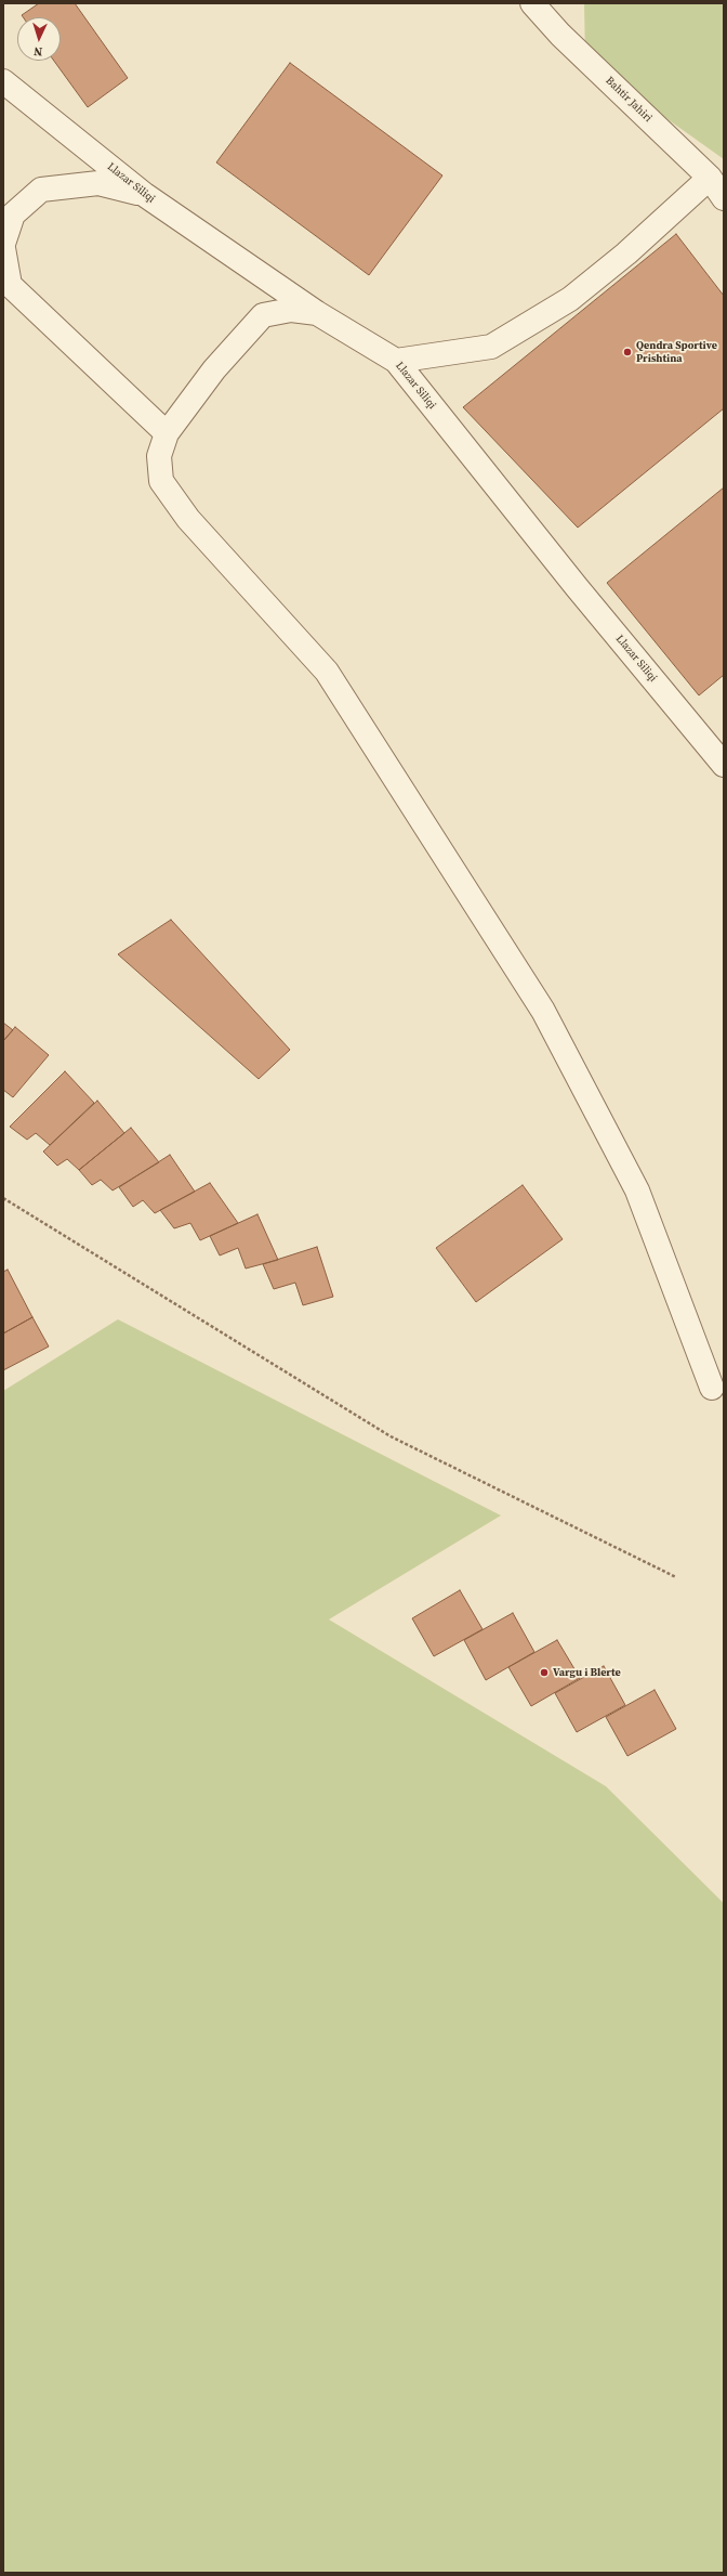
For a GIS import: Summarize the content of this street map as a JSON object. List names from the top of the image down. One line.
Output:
{"streets":{"street":["Bahtir Jahiri","Llazar Siliqi"]},"places":["Qendra Sportive Prishtina","Vargu i Blerte"],"north":"bottom"}
